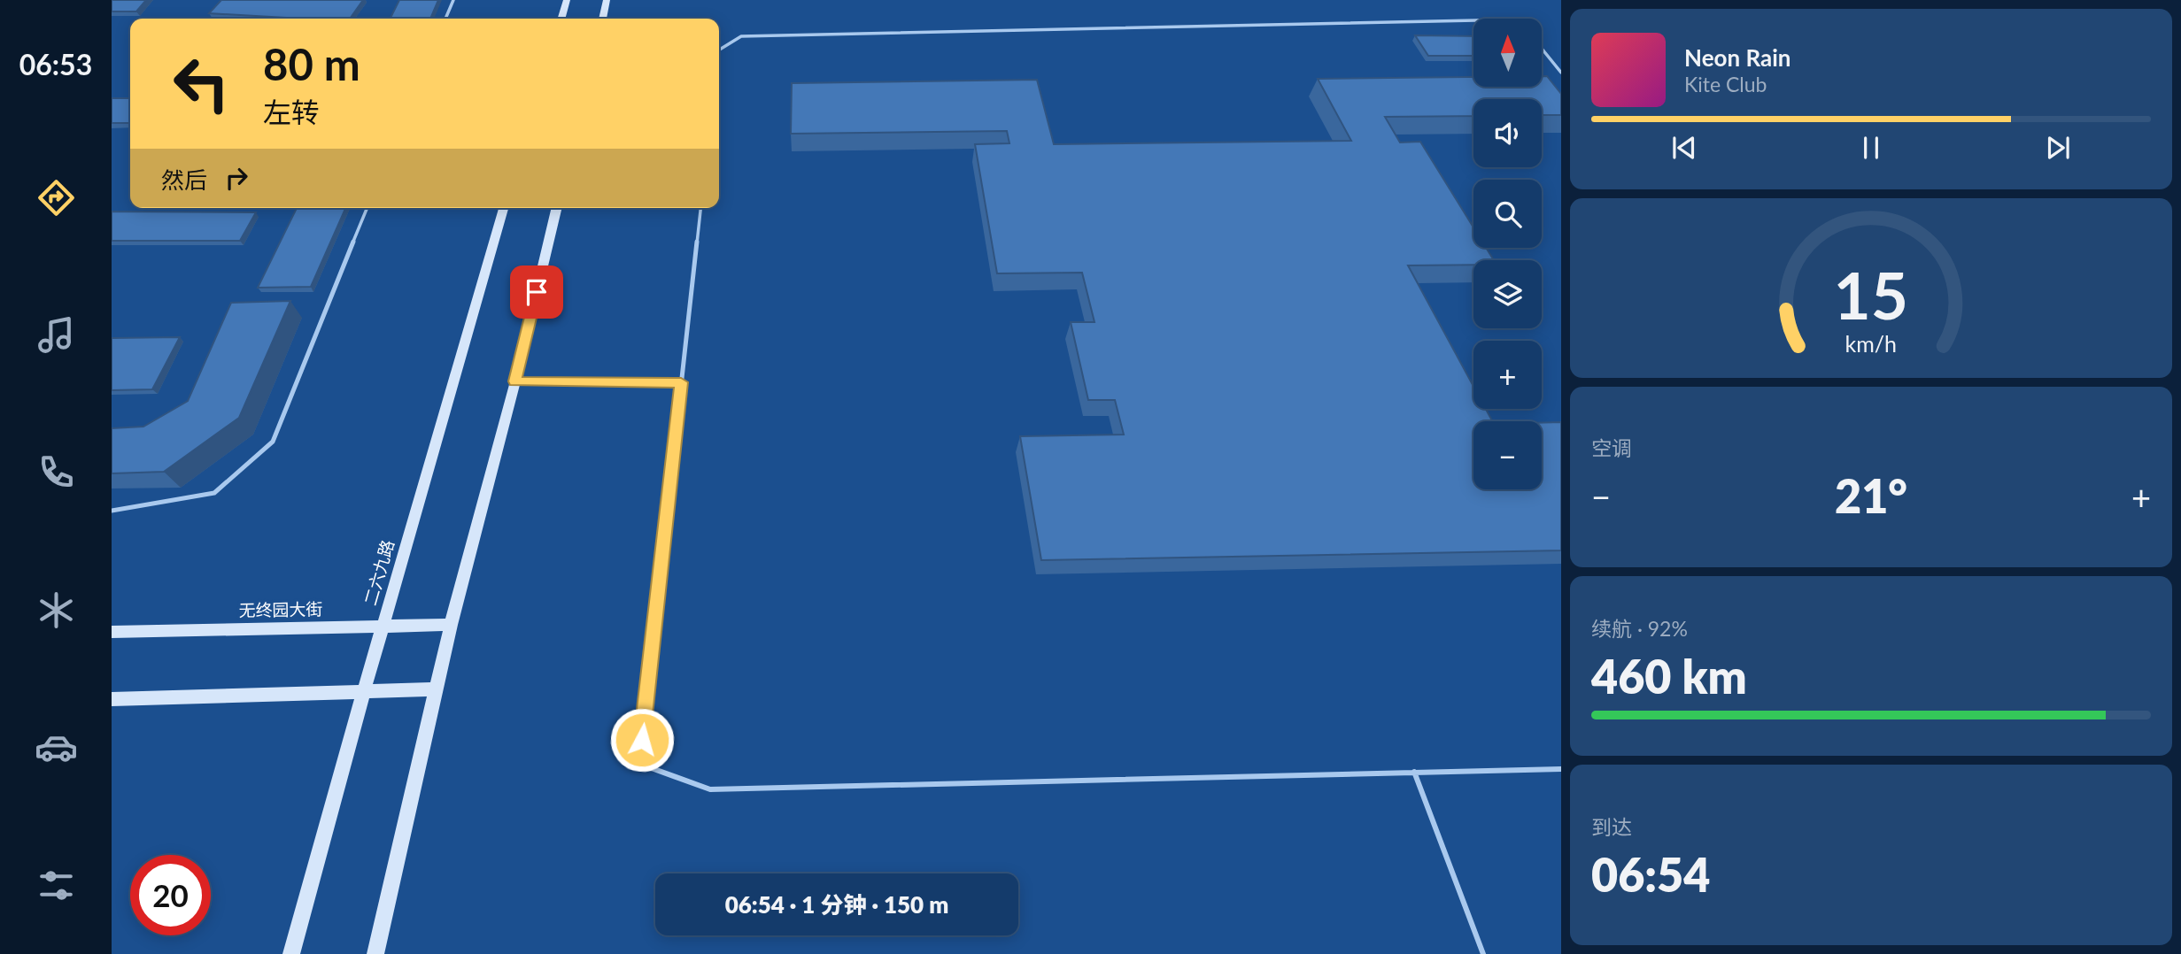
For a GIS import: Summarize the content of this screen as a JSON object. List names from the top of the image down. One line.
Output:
{"streets":{"main road":["二六九路","无终园大街"]},"crossings":[["二六九路","无终园大街"]],"north":"top","page":{"tabs":"06:53","map_buttons":["+","−"],"turn":["80 m","左转"],"song":["Neon Rain","Kite Club"],"then":"然后","tile":["空调",["续航 · 92%","460 km"],["到达","06:54"]],"heat":["−","21°","+"],"limit":"20","trip":"06:54 · 1 分钟 · 150 m","gauge":["15","km/h"]}}
